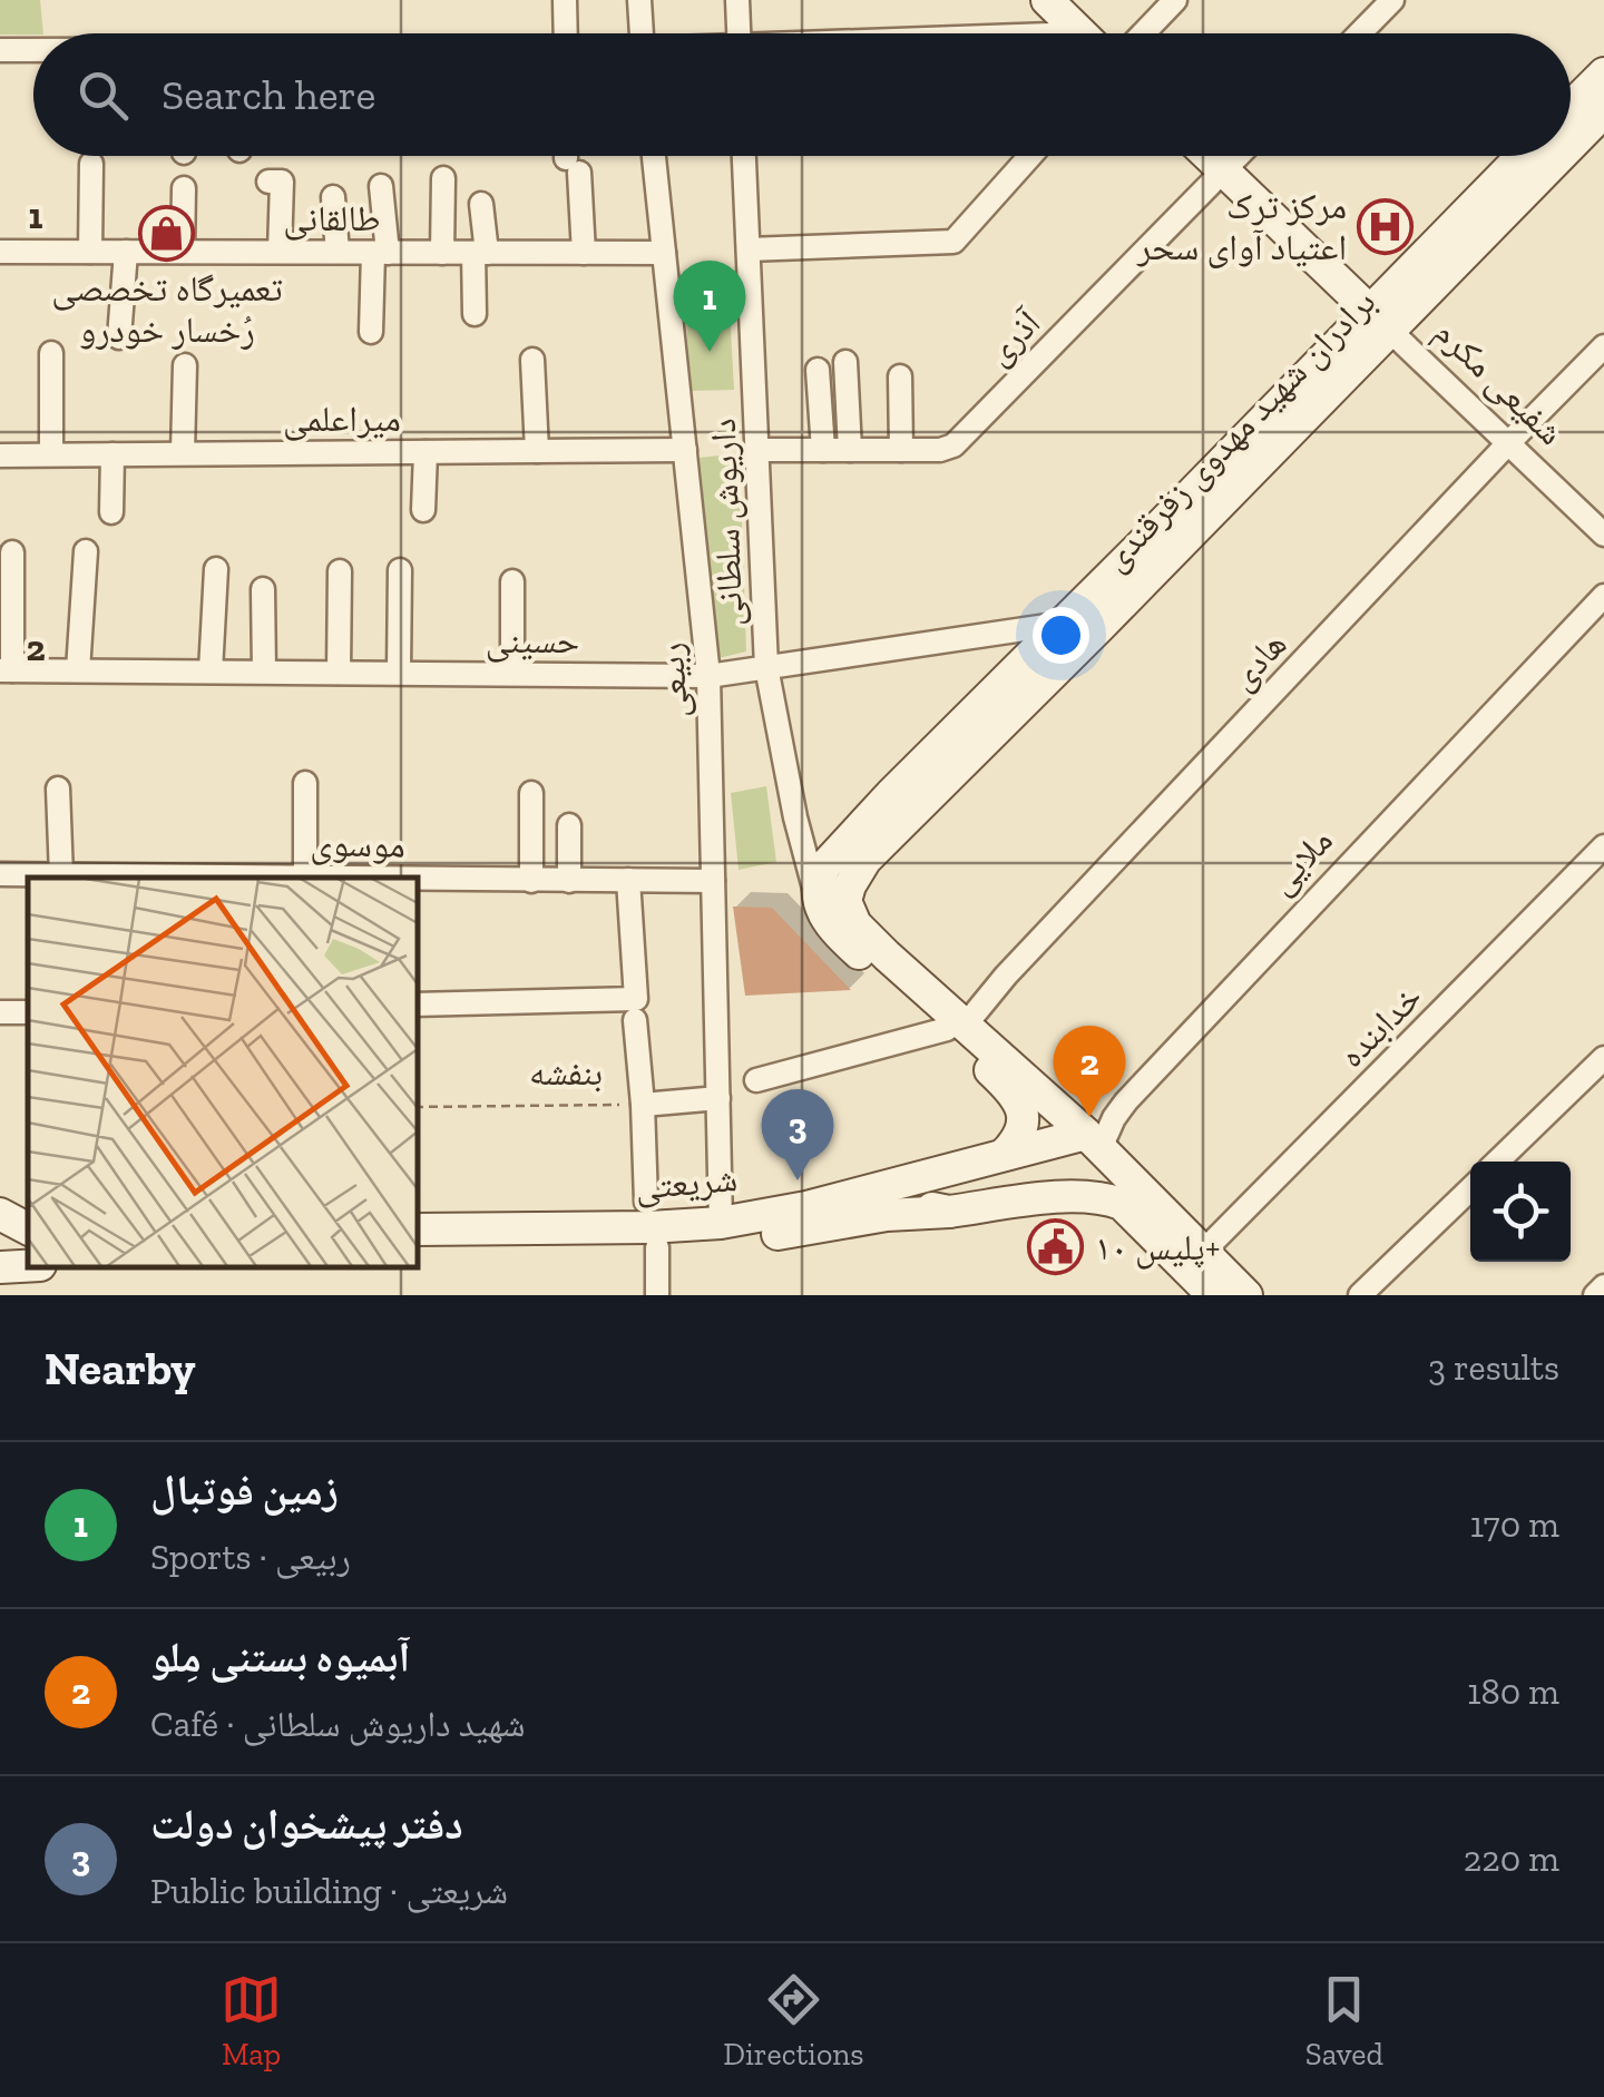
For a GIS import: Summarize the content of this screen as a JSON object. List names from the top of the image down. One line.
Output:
{"streets":{"main road":["شفیعی مکرم","برادران شهید مهدوی زفرقندی","ملایی","شریعتی"],"street":["طالقانی","آذری","میراعلمی","داریوش سلطانی","حسینی","هادی","ربیعی","موسوی","خدابنده","بنفشه"]},"crossings":[["طالقانی","ربیعی"],["آذری","شفیعی مکرم"],["آذری","داریوش سلطانی"],["شفیعی مکرم","برادران شهید مهدوی زفرقندی"],["شفیعی مکرم","هادی"],["میراعلمی","ربیعی"],["برادران شهید مهدوی زفرقندی","داریوش سلطانی"],["برادران شهید مهدوی زفرقندی","حسینی"],["داریوش سلطانی","حسینی"],["حسینی","ربیعی"],["ربیعی","موسوی"],["ربیعی","بنفشه"],["ربیعی","شریعتی"],["ملایی","شریعتی"],["خدابنده","شریعتی"]],"places":{"hospital":["مرکز ترک اعتیاد آوای سحر"],"shop":["تعمیرگاه تخصصی رُخسار خودرو"],"public building":["پلیس ۱۰+"]},"page":{"search":"Search here","pins":["1","2","3"],"heading":["Nearby","3 results"],"list":[{"mark":"1","name":"زمین فوتبال","note":"Sports · ربیعی","value":"170 m"},{"mark":"2","name":"آبمیوه بستنی مِلو","note":"Café · شهید داریوش سلطانی","value":"180 m"},{"mark":"3","name":"دفتر پیشخوان دولت","note":"Public building · شریعتی","value":"220 m"}],"nav":["Map","Directions","Saved"]},"grid":{"rows":["1","2"]}}
